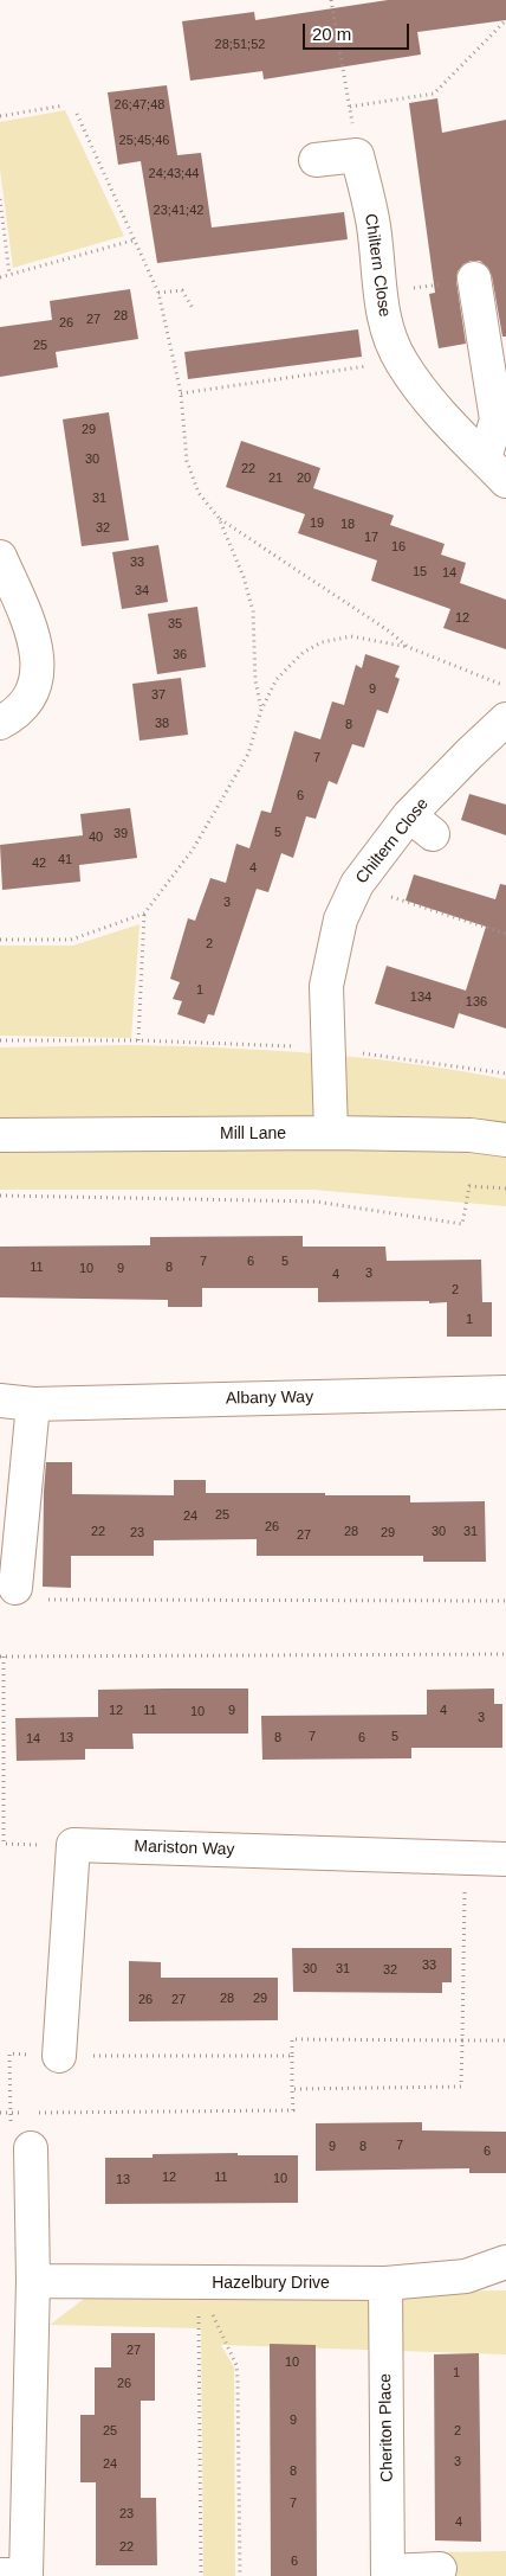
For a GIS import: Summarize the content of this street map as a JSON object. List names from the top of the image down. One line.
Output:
{"streets":{"street":["Chiltern Close","Mill Lane","Albany Way","Mariston Way","Hazelbury Drive","Cheriton Place"]},"crossings":[["Chiltern Close","Mill Lane"],["Hazelbury Drive","Cheriton Place"]],"house_numbers":["28;51;52","26;47;48","25;45;46","24;43;44","23;41;42","28","27","26","25","29","30","22","21","20","31","19","18","32","17","16","33","15","14","34","12","35","36","9","37","38","8","7","6","5","39","40","41","42","4","3","2","1","134","136","7","6","5","11","8","10","9","3","4","2","1","25","24","26","22","28","30","31","23","29","27","12","11","9","4","10","3","7","5","13","8","6","14","33","30","31","32","28","29","26","27","7","9","8","6","12","11","10","13","27","10","1","26","9","25","2","3","24","8","7","23","4","22","6"],"scale_bar":"20 m"}
